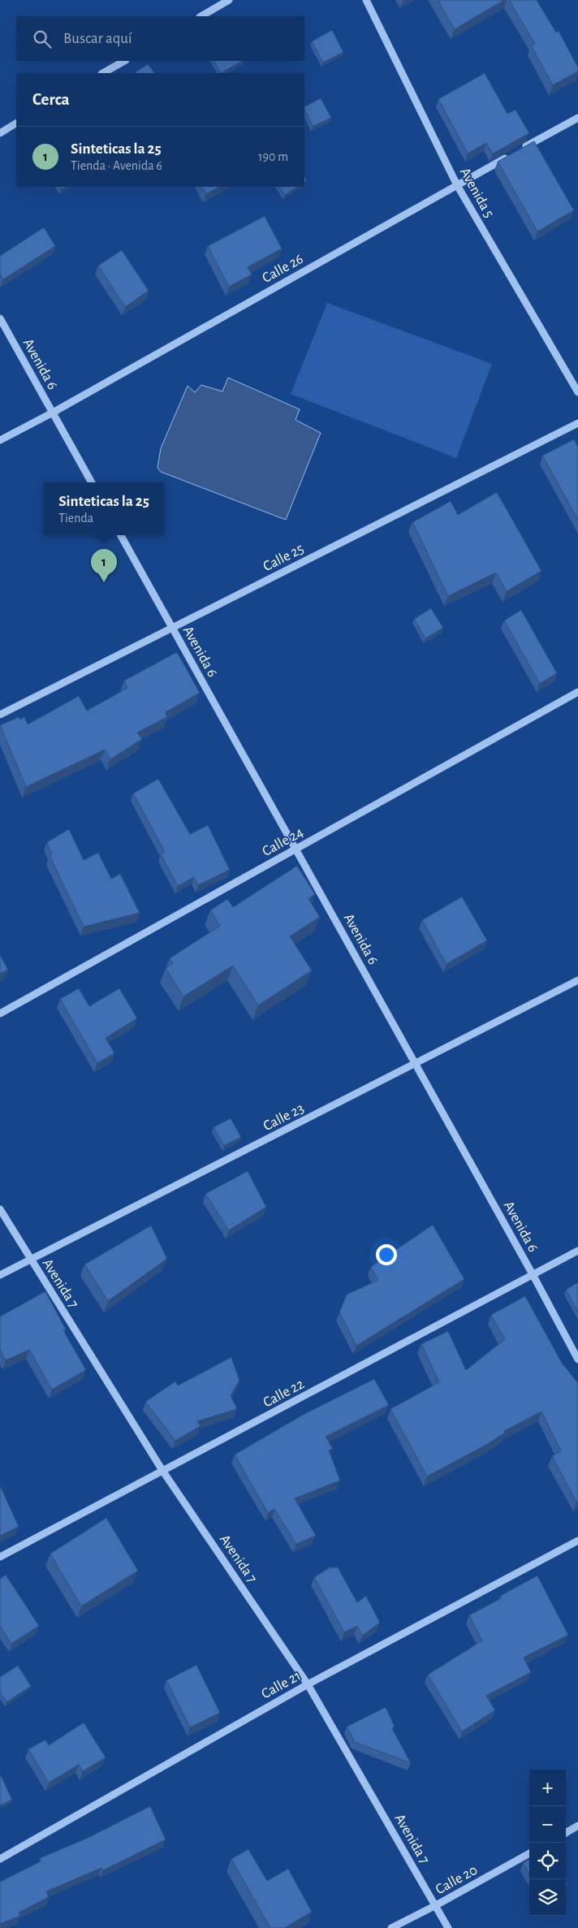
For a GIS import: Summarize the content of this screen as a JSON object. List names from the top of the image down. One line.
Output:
{"streets":{"street":["Avenida 5","Calle 26","Avenida 6","Calle 25","Calle 24","Calle 23","Avenida 7","Calle 22","Calle 21","Calle 20"]},"crossings":[["Avenida 5","Calle 26"],["Calle 26","Avenida 6"],["Avenida 6","Calle 25"],["Avenida 6","Calle 24"],["Avenida 6","Calle 23"],["Avenida 6","Calle 22"],["Calle 23","Avenida 7"],["Avenida 7","Calle 22"],["Avenida 7","Calle 21"],["Avenida 7","Calle 20"]],"page":{"search":"Buscar aquí","heading":"Cerca","list":[{"mark":"1","name":"Sinteticas la 25","note":"Tienda · Avenida 6","value":"190 m"}],"popup":["Sinteticas la 25","Tienda"],"pins":"1","map_buttons":["+","−"]}}
